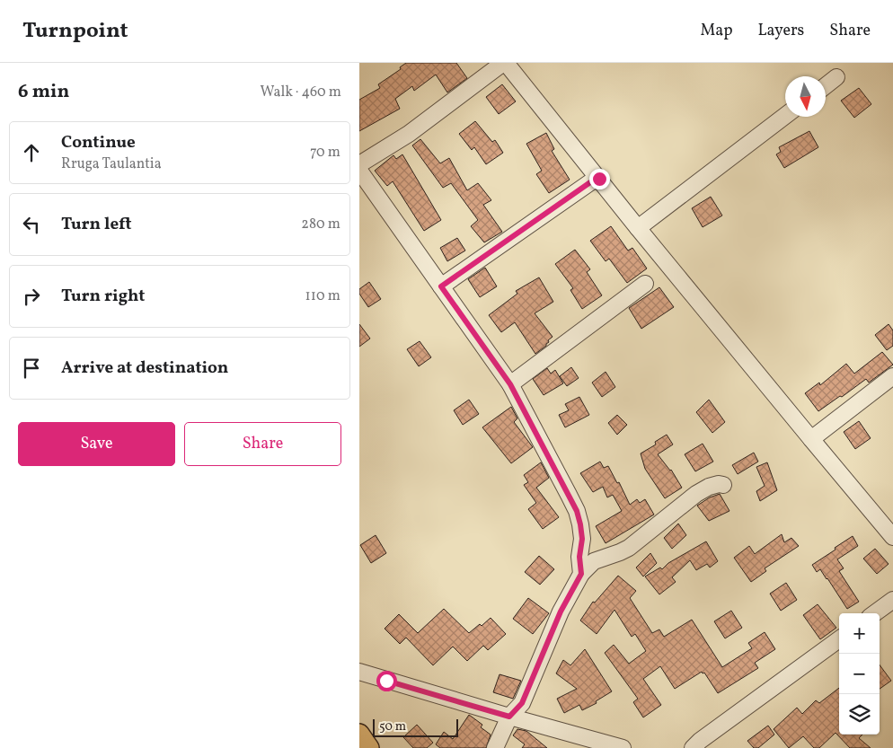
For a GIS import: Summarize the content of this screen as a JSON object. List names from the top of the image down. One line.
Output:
{"scale_bar":"50 m","north":"bottom","page":{"header":"Turnpoint","nav":["Map","Layers","Share"],"heading":["6 min","Walk · 460 m"],"list":[["Continue","Rruga Taulantia","70 m"],["Turn left","280 m"],["Turn right","110 m"],"Arrive at destination"],"buttons":["Save","Share"],"map_buttons":["+","−"],"scale":"50 m"}}
